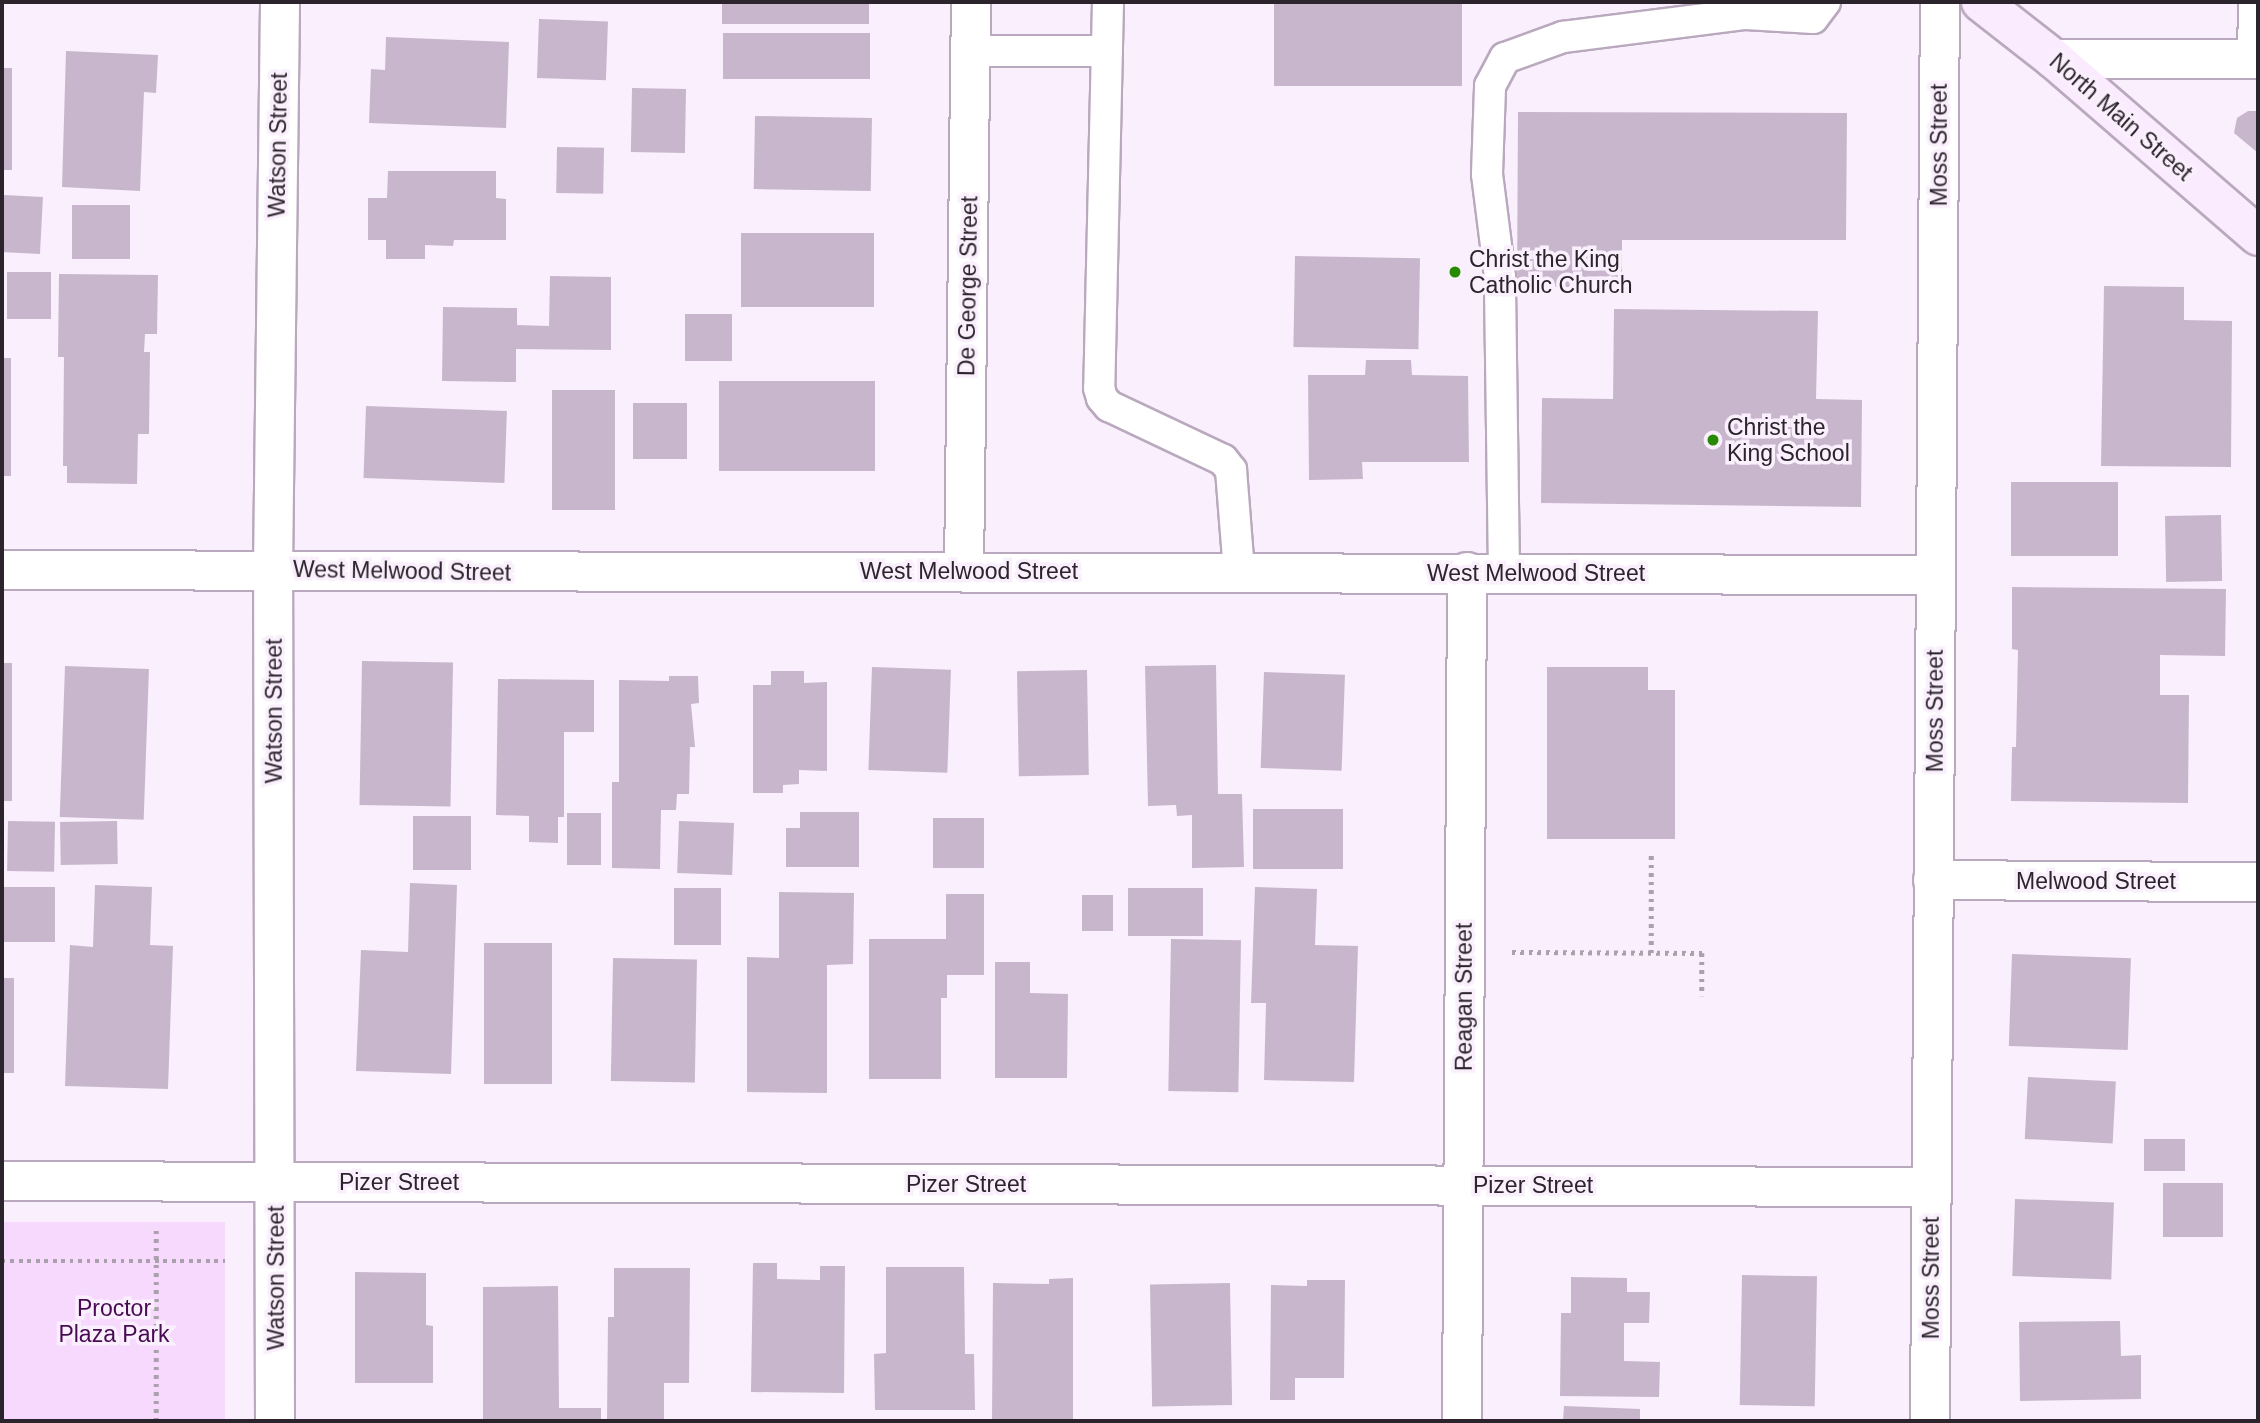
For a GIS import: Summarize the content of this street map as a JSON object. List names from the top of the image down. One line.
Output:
{"streets":{"main road":["North Main Street"],"street":["Watson Street","Moss Street","De George Street","West Melwood Street","Melwood Street","Reagan Street","Pizer Street"]},"crossings":[["Watson Street","West Melwood Street"],["Watson Street","Pizer Street"],["Moss Street","West Melwood Street"],["Moss Street","Melwood Street"],["Moss Street","Pizer Street"],["De George Street","West Melwood Street"],["West Melwood Street","Reagan Street"],["Reagan Street","Pizer Street"]],"parks":["Proctor Plaza Park"],"places":["Christ the King Catholic Church","Christ the King School"]}
